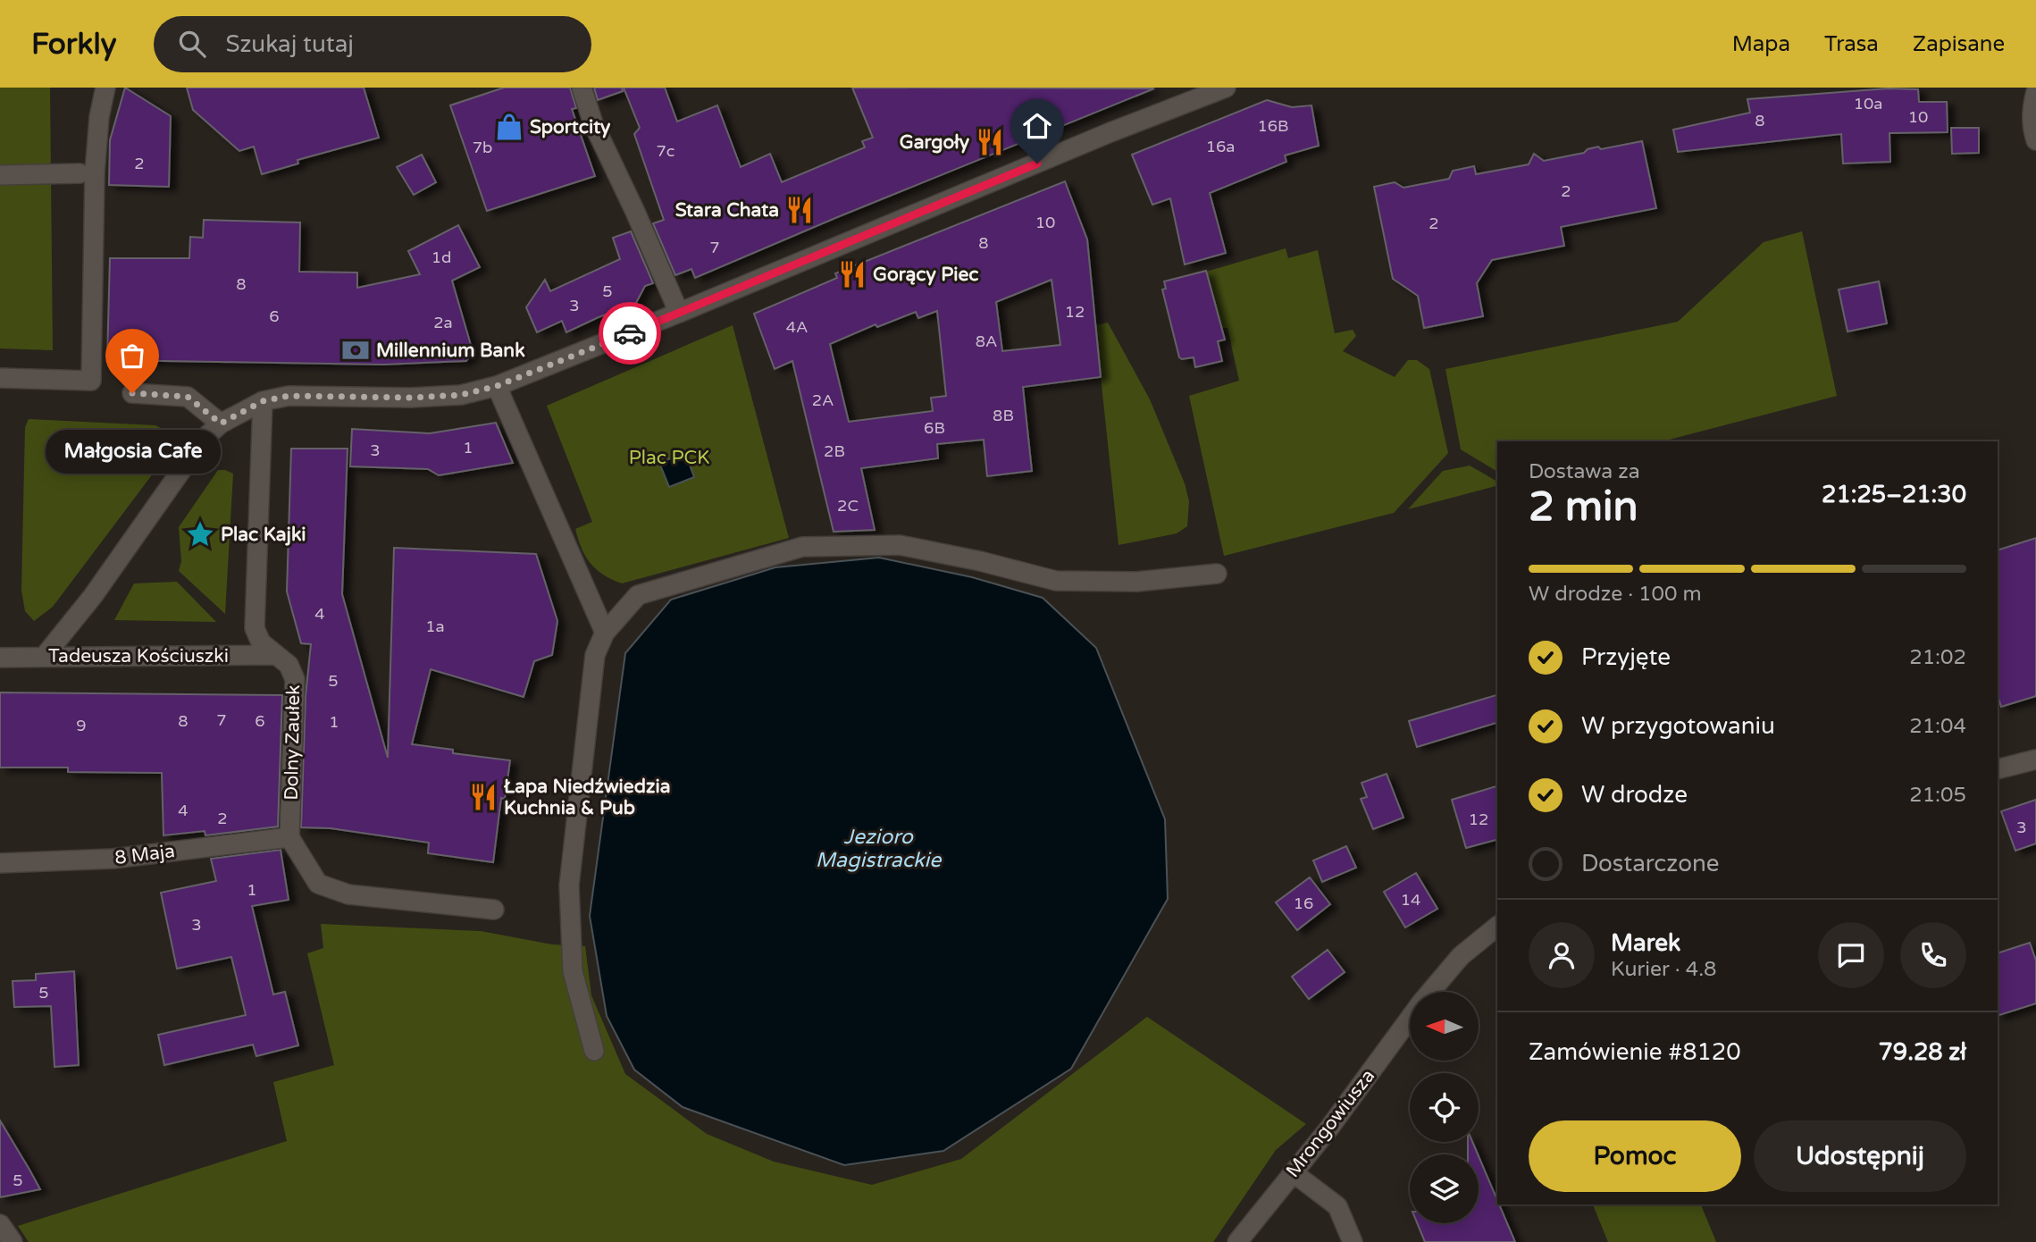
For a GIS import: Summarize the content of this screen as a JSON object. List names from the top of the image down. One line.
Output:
{"streets":{"street":["Tadeusza Kościuszki","Dolny Zaułek","8 Maja","Mrongowiusza"]},"crossings":[["Tadeusza Kościuszki","Dolny Zaułek"],["Dolny Zaułek","8 Maja"]],"water":["Jezioro Magistrackie"],"parks":["Plac PCK"],"places":{"shop":["Sportcity"],"restaurant":["Gargoły","Stara Chata","Gorący Piec","Łapa Niedźwiedzia Kuchnia & Pub"],"bank":["Millennium Bank"],"other":["Małgosia Cafe"],"place":["Plac Kajki"]},"house_numbers":["10a","10","8","16B","16a","7b","7c","2","2","10","2","8","7","1d","8","5","3","12","6","2a","4A","8A","2A","8B","6B","1","3","2B","2C","4","1a","5","7","8","6","1","9","4","2","12","3","1","14","16","3","5","5"],"north":"left","page":{"header":"Forkly","search":"Szukaj tutaj","nav":["Mapa","Trasa","Zapisane"],"bubble":"Małgosia Cafe","heading":["2 min","Dostawa za","21:25–21:30"],"panel":["Marek","Kurier · 4.8","Zamówienie #8120","79.28 zł"],"bar":"W drodze · 100 m","list":[["Przyjęte","21:02"],["W przygotowaniu","21:04"],["W drodze","21:05"],"Dostarczone"],"buttons":["Pomoc","Udostępnij"]}}
